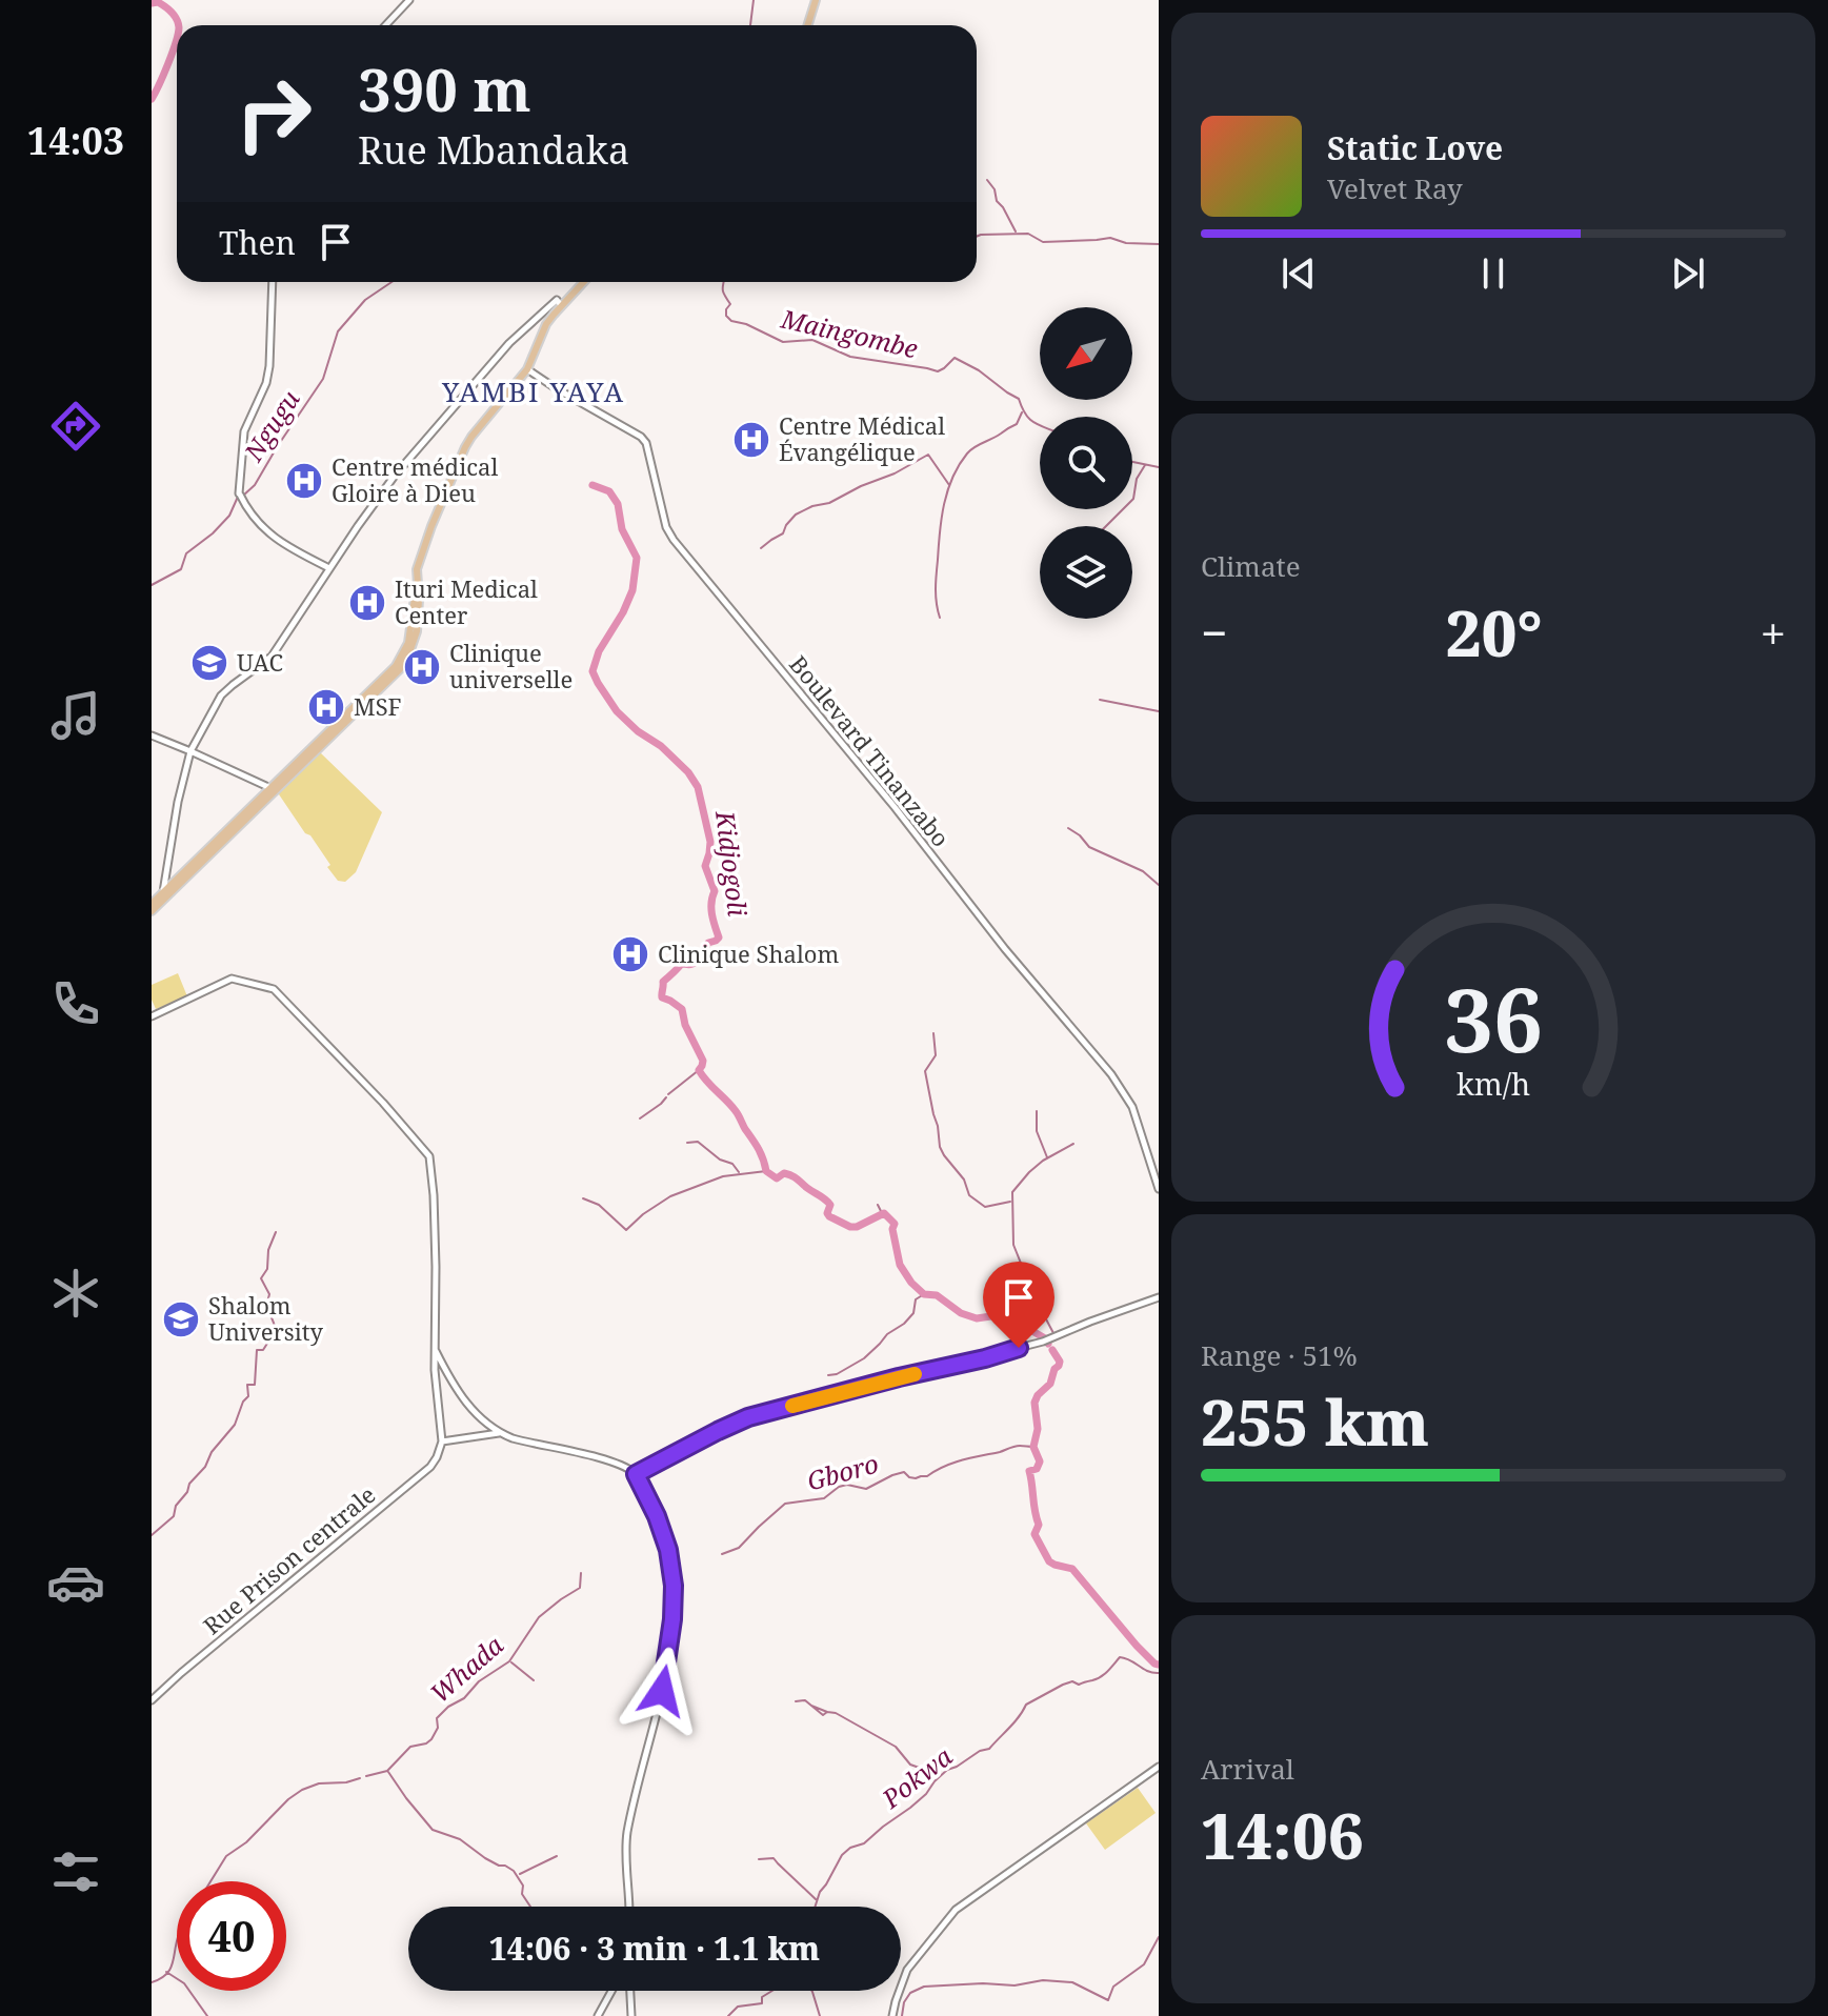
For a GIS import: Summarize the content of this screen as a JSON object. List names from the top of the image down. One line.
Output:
{"streets":{"street":["Boulevard Tinanzabo","Rue Prison centrale"]},"districts":["YAMBI YAYA"],"water":["Maingombe","Ngugu","Kidjogoli","Gboro","Whada","Pokwa"],"places":{"hospital":["Centre Médical Évangélique","Centre médical Gloire à Dieu","Ituri Medical Center","Clinique universelle","MSF","Clinique Shalom"],"school or university":["UAC","Shalom University"]},"north":"bottom left","page":{"tabs":"14:03","turn":["390 m","Rue Mbandaka"],"song":["Static Love","Velvet Ray"],"then":"Then","tile":["Climate",["Range · 51%","255 km"],["Arrival","14:06"]],"heat":["−","20°","+"],"limit":"40","trip":"14:06 · 3 min · 1.1 km","gauge":["36","km/h"]}}
